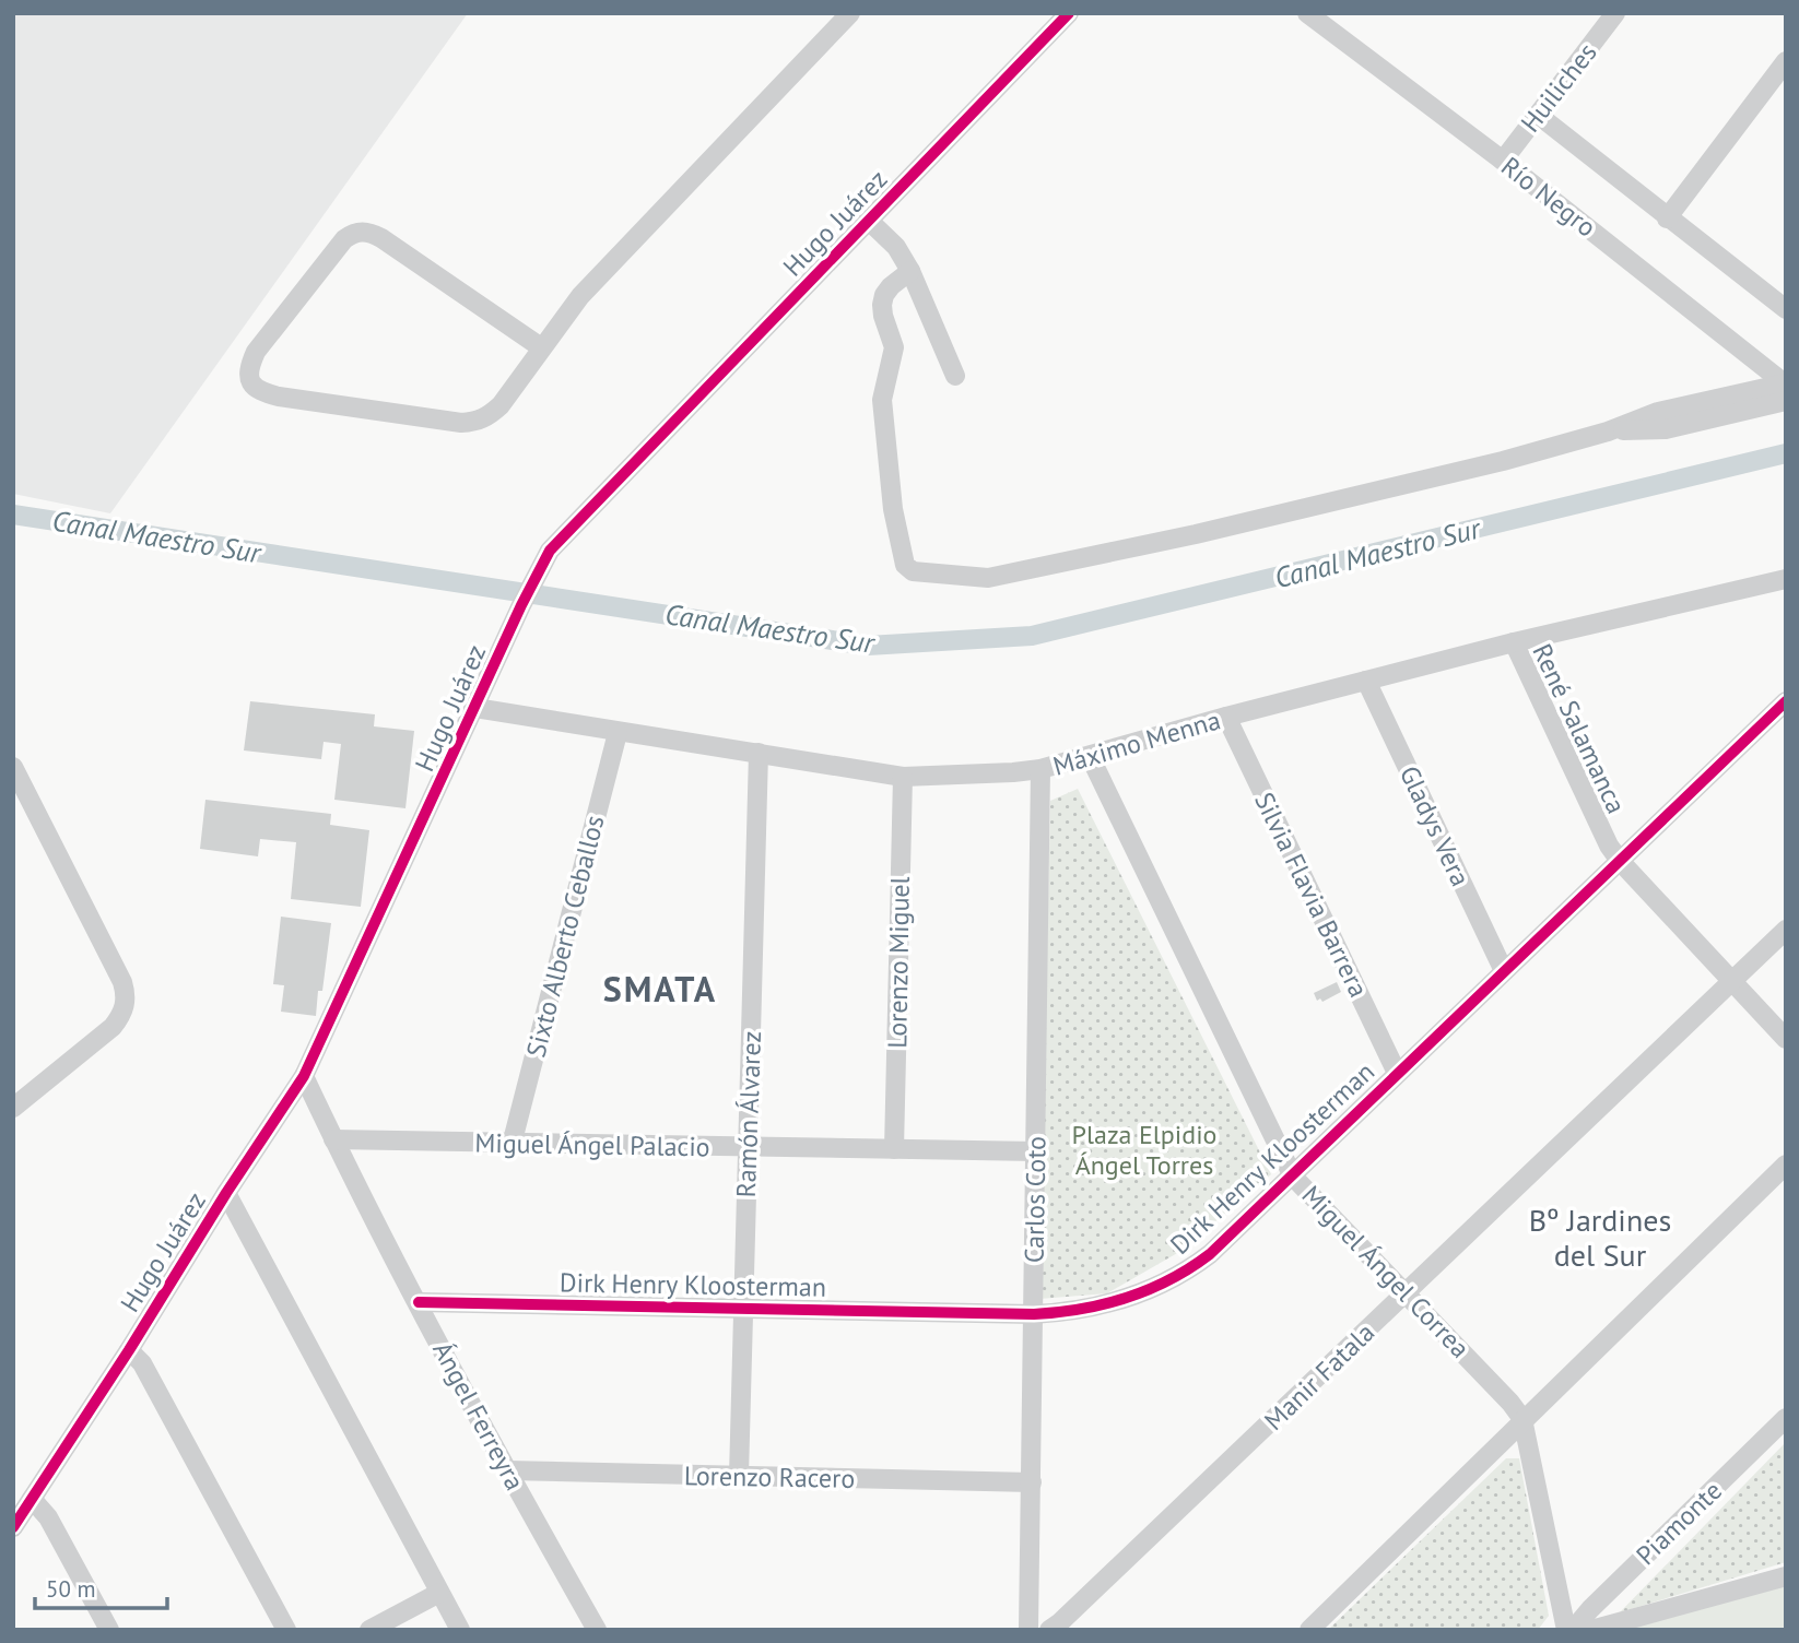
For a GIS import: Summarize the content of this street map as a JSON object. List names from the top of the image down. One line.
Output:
{"streets":{"street":["Huiliches","Río Negro","Hugo Juárez","René Salamanca","Máximo Menna","Gladys Vera","Silvia Flavia Barrera","Sixto Alberto Ceballos","Lorenzo Miguel","Ramón Álvarez","Miguel Ángel Palacio","Dirk Henry Kloosterman","Carlos Coto","Miguel Ángel Correa","Manir Fatala","Ángel Ferreyra","Lorenzo Racero","Piamonte"]},"crossings":[["Huiliches","Río Negro"],["Hugo Juárez","Máximo Menna"],["Hugo Juárez","Ángel Ferreyra"],["René Salamanca","Máximo Menna"],["René Salamanca","Dirk Henry Kloosterman"],["René Salamanca","Manir Fatala"],["Máximo Menna","Gladys Vera"],["Máximo Menna","Silvia Flavia Barrera"],["Máximo Menna","Sixto Alberto Ceballos"],["Máximo Menna","Lorenzo Miguel"],["Máximo Menna","Ramón Álvarez"],["Máximo Menna","Carlos Coto"],["Máximo Menna","Miguel Ángel Correa"],["Gladys Vera","Dirk Henry Kloosterman"],["Silvia Flavia Barrera","Dirk Henry Kloosterman"],["Sixto Alberto Ceballos","Miguel Ángel Palacio"],["Lorenzo Miguel","Miguel Ángel Palacio"],["Ramón Álvarez","Miguel Ángel Palacio"],["Ramón Álvarez","Dirk Henry Kloosterman"],["Ramón Álvarez","Lorenzo Racero"],["Miguel Ángel Palacio","Carlos Coto"],["Miguel Ángel Palacio","Ángel Ferreyra"],["Dirk Henry Kloosterman","Carlos Coto"],["Dirk Henry Kloosterman","Miguel Ángel Correa"],["Dirk Henry Kloosterman","Ángel Ferreyra"],["Carlos Coto","Lorenzo Racero"],["Miguel Ángel Correa","Manir Fatala"],["Ángel Ferreyra","Lorenzo Racero"]],"districts":["SMATA","Bº Jardines del Sur"],"water":["Canal Maestro Sur"],"parks":["Plaza Elpidio Ángel Torres"],"scale_bar":"50 m"}
